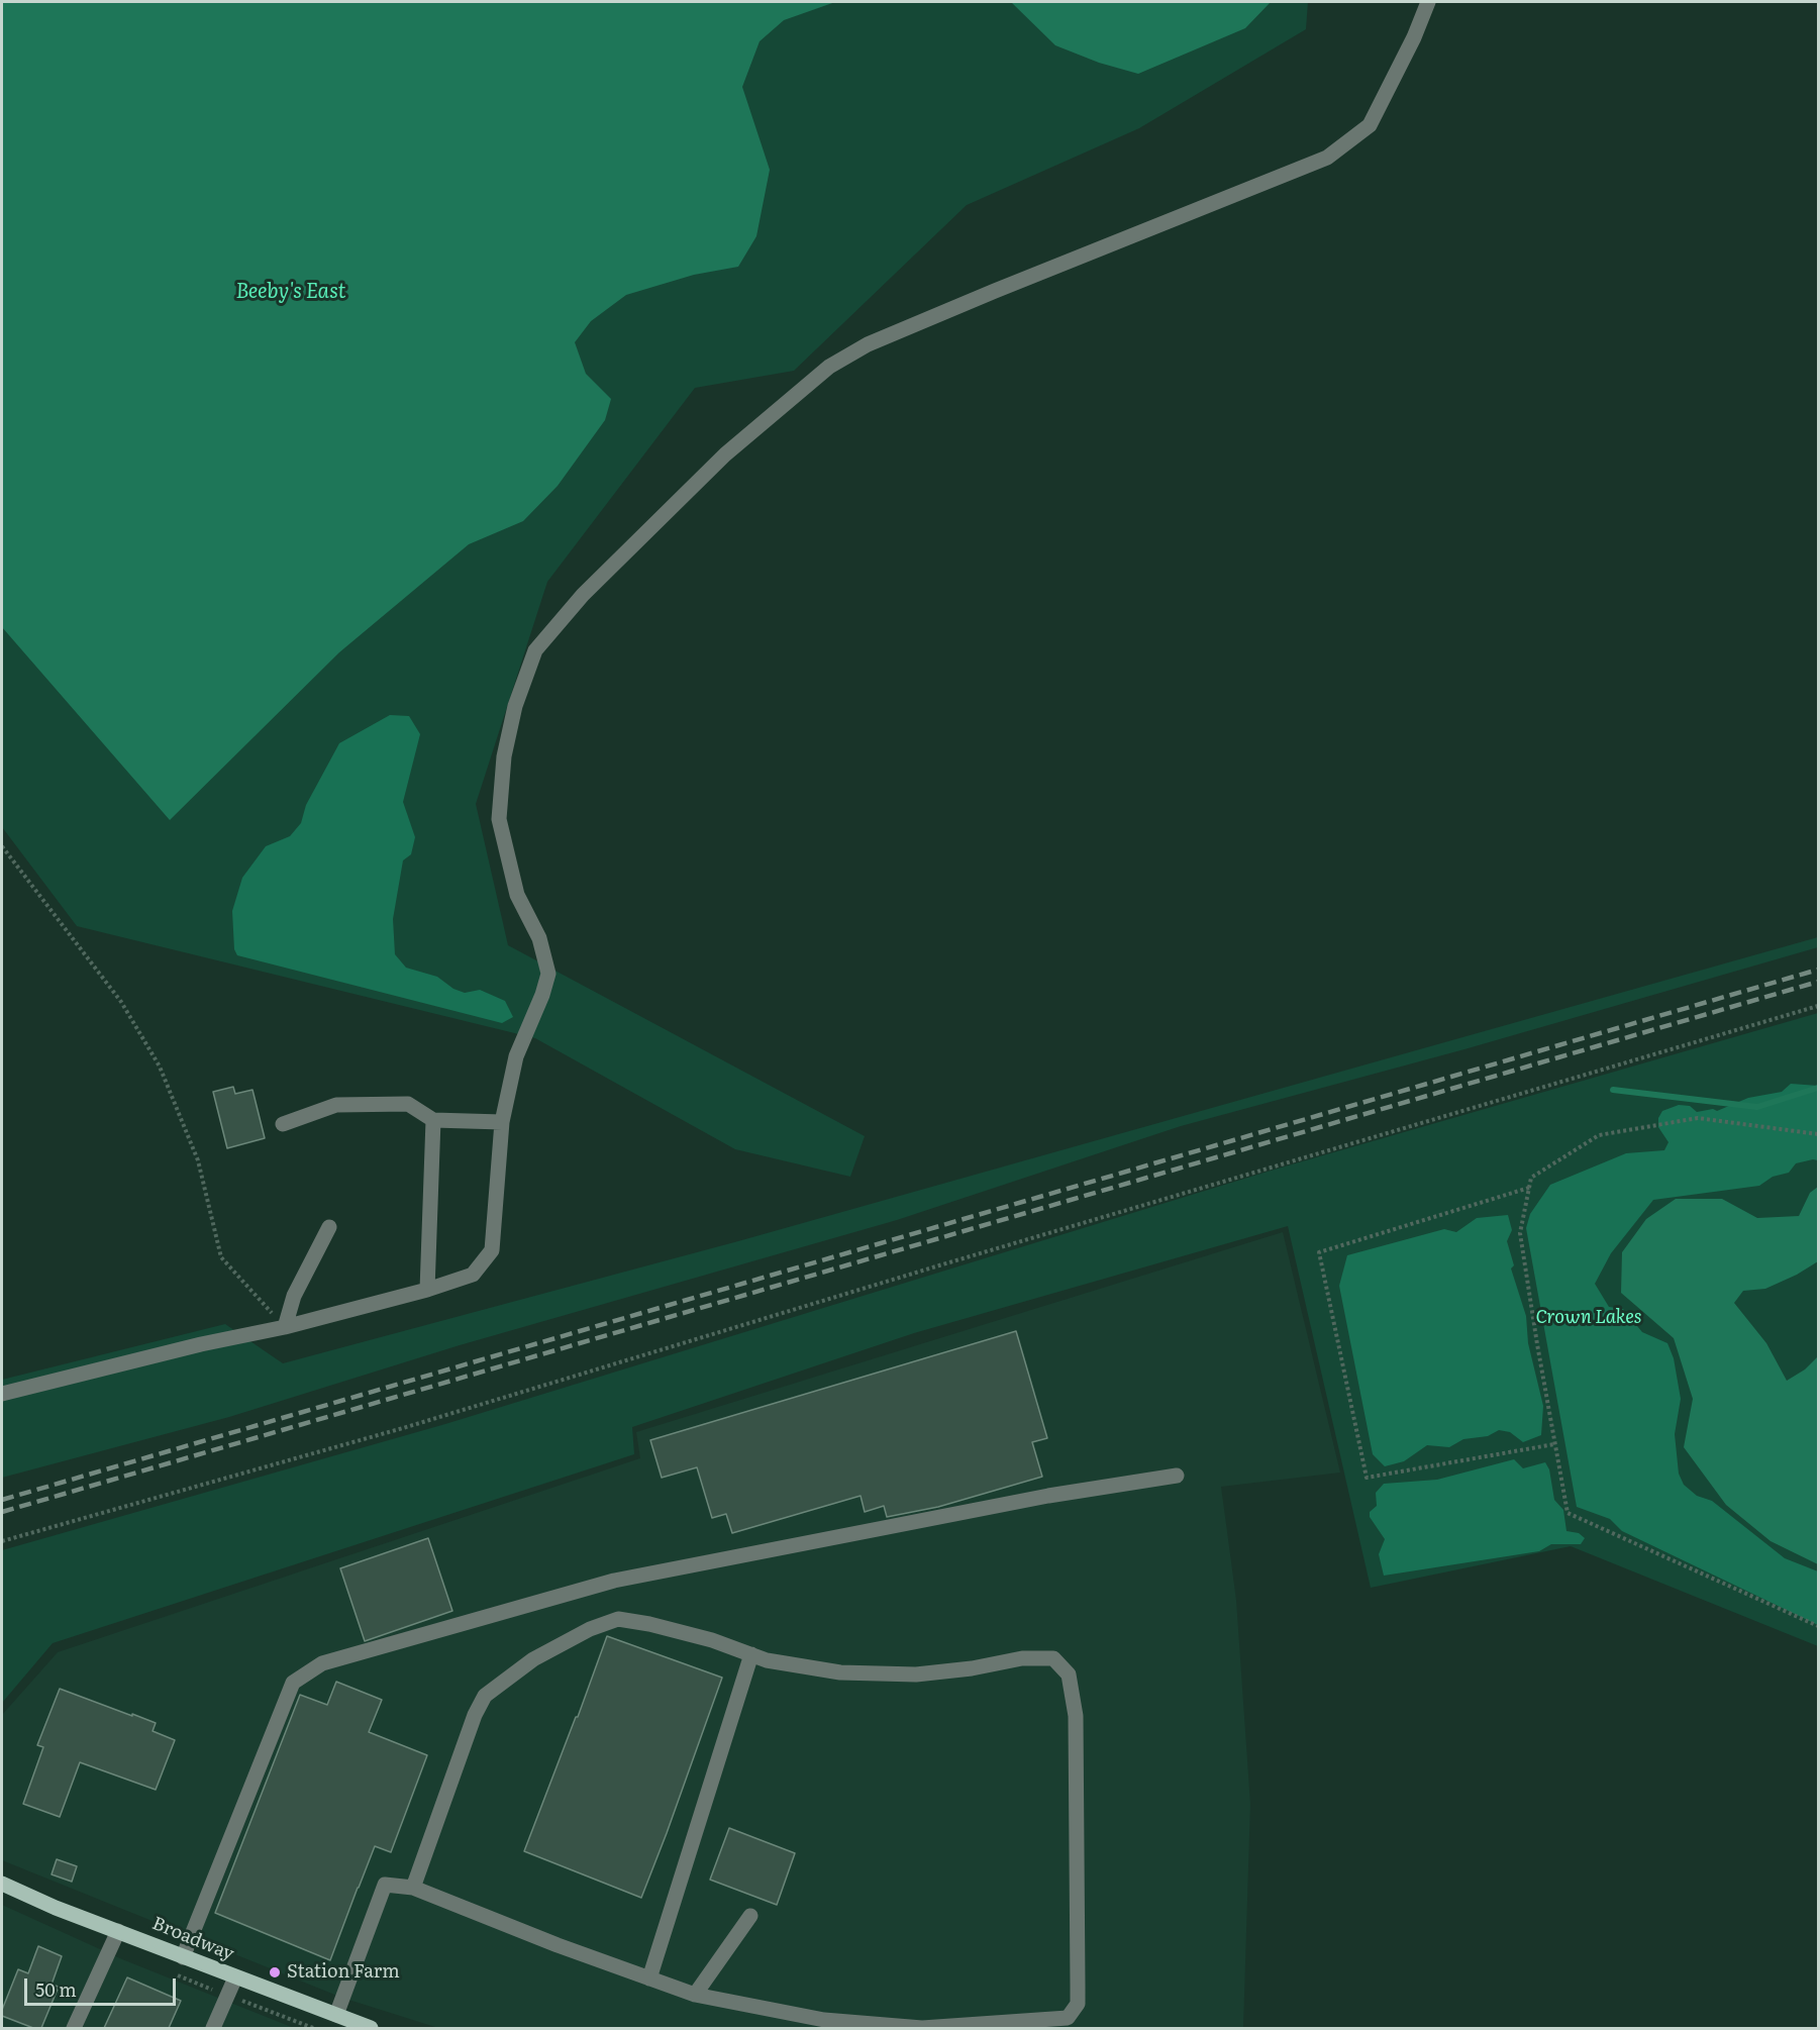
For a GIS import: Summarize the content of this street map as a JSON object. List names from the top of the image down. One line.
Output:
{"streets":{"main road":["Broadway"]},"water":["Beeby's East"],"parks":["Crown Lakes"],"places":["Station Farm"],"scale_bar":"50 m"}
